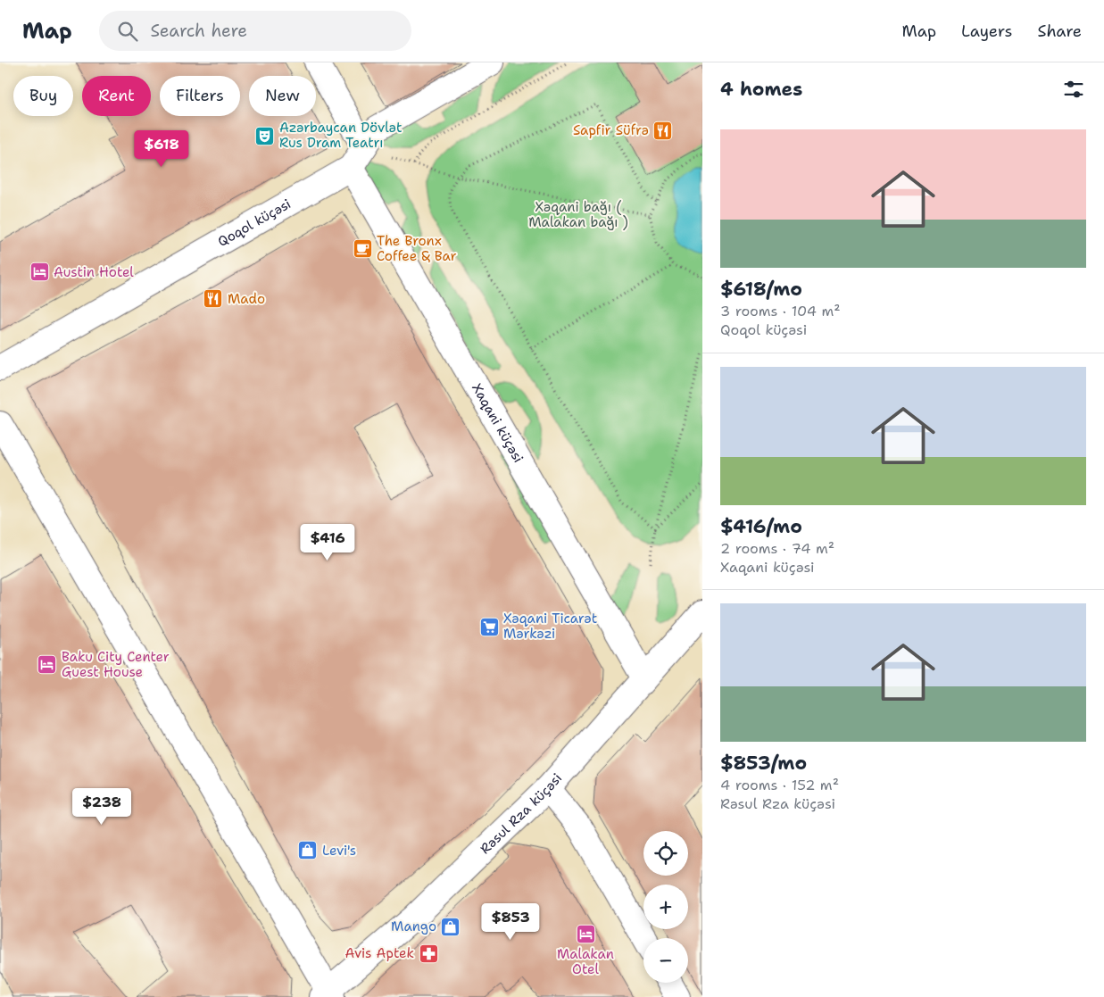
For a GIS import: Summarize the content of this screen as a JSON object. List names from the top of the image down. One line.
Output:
{"streets":{"street":["Qoqol küçəsi","Xaqani küçəsi","Rəsul Rza küçəsi"]},"crossings":[["Qoqol küçəsi","Xaqani küçəsi"],["Xaqani küçəsi","Rəsul Rza küçəsi"]],"parks":["Xəqani bağı ( Malakan bağı )"],"places":{"restaurant":["Sapfir Süfrə","Mado"],"theatre":["Azərbaycan Dövlət Rus Dram Teatrı"],"cafe":["The Bronx Coffee & Bar"],"hotel":["Austin Hotel","Baku City Center Guest House","Malakan Otel"],"supermarket":["Xəqani Ticarət Mərkəzi"],"shop":["Levi's","Mango"],"pharmacy":["Avis Aptek"]},"page":{"header":"Map","search":"Search here","nav":["Map","Layers","Share"],"heading":"4 homes","chip":["Buy","Rent","Filters","New"],"list":[{"name":"$618/mo","note":"3 rooms · 104 m² · Qoqol küçəsi"},{"name":"$416/mo","note":"2 rooms · 74 m² · Xaqani küçəsi"},{"name":"$853/mo","note":"4 rooms · 152 m² · Rəsul Rza küçəsi"}],"price":["$618","$416","$238","$853"],"map_buttons":["+","−"]}}
